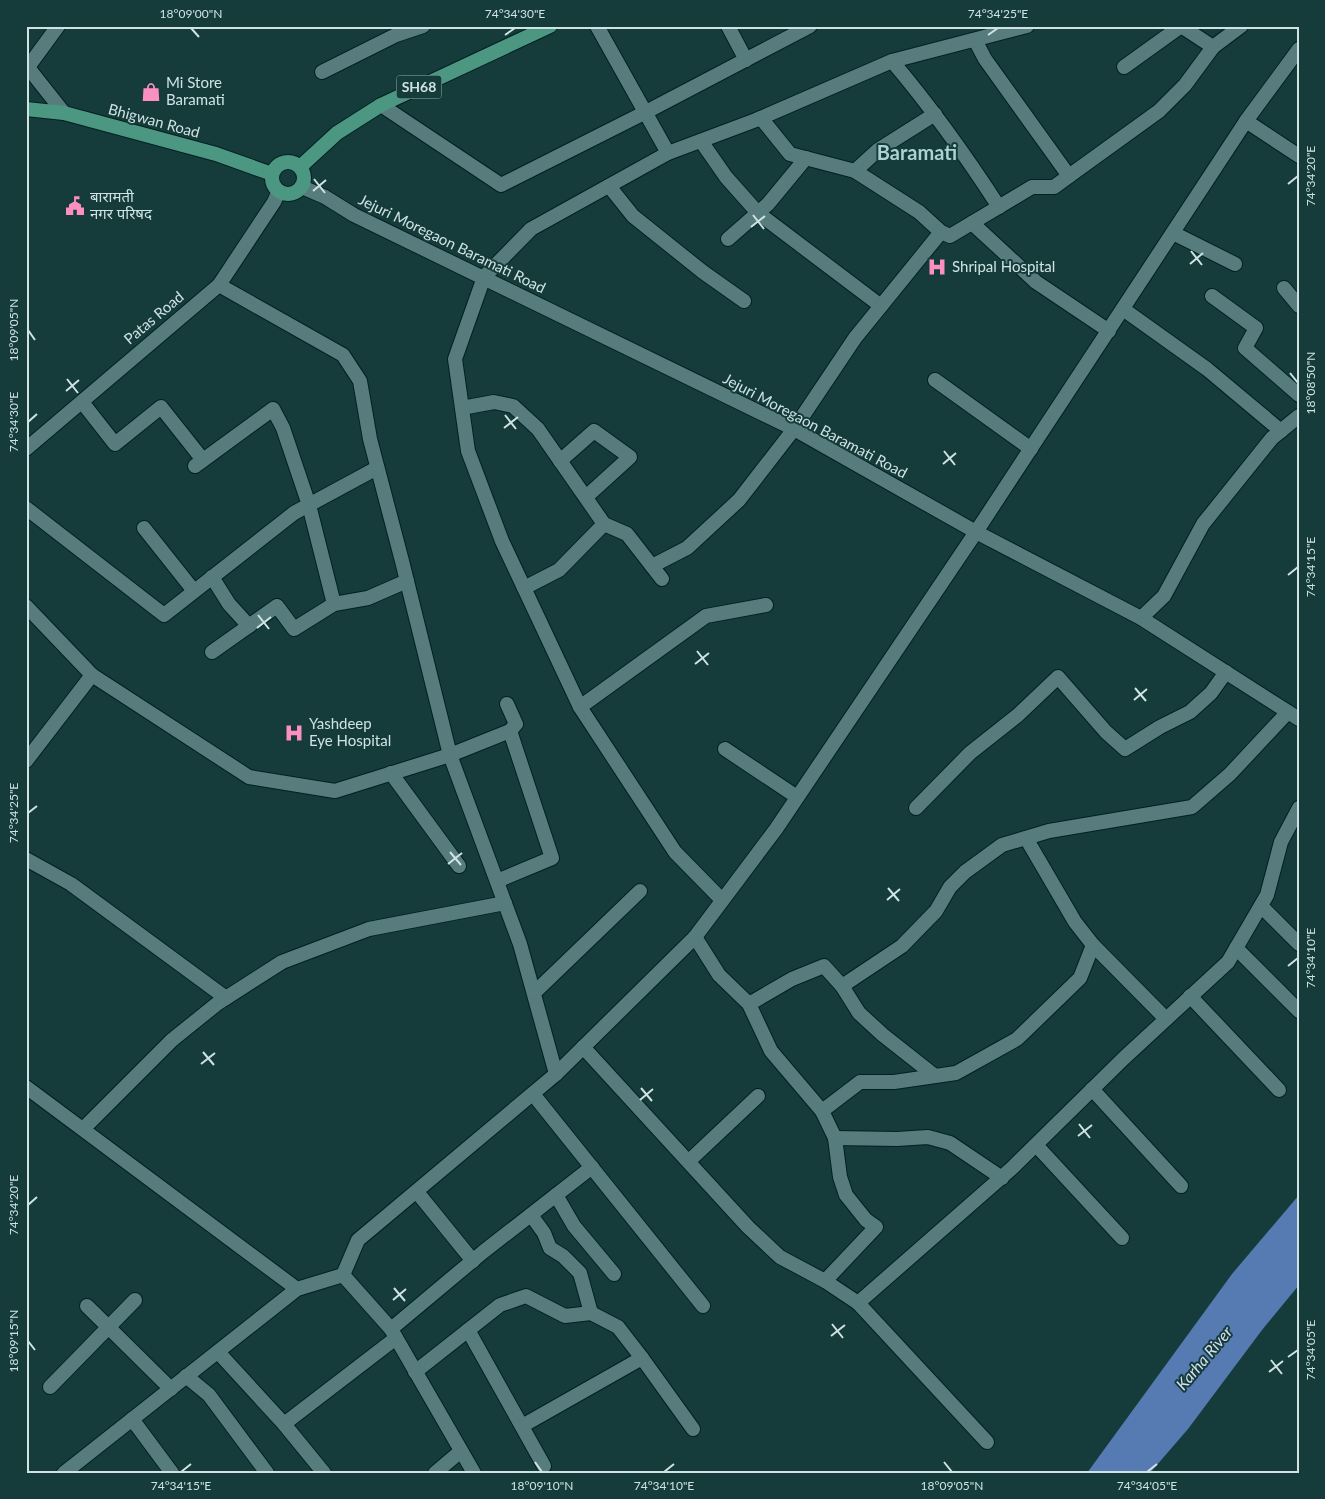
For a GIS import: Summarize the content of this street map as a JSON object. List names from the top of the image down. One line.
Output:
{"streets":{"main road":["SH68","Bhigwan Road"],"street":["Jejuri Moregaon Baramati Road","Patas Road"]},"crossings":[["SH68","Bhigwan Road"],["SH68","Jejuri Moregaon Baramati Road"],["SH68","Patas Road"],["Bhigwan Road","Jejuri Moregaon Baramati Road"],["Bhigwan Road","Patas Road"],["Jejuri Moregaon Baramati Road","Patas Road"]],"districts":["Baramati"],"water":["Karha River"],"places":{"shop":["Mi Store Baramati"],"public building":["बारामती नगर परिषद"],"hospital":["Shripal Hospital","Yashdeep Eye Hospital"]},"coordinates":["18°09'00\"N","74°34'30\"E","74°34'25\"E","74°34'20\"E","18°09'05\"N","18°08'50\"N","74°34'15\"E","74°34'10\"E","18°09'15\"N","74°34'05\"E","18°09'10\"N"]}
